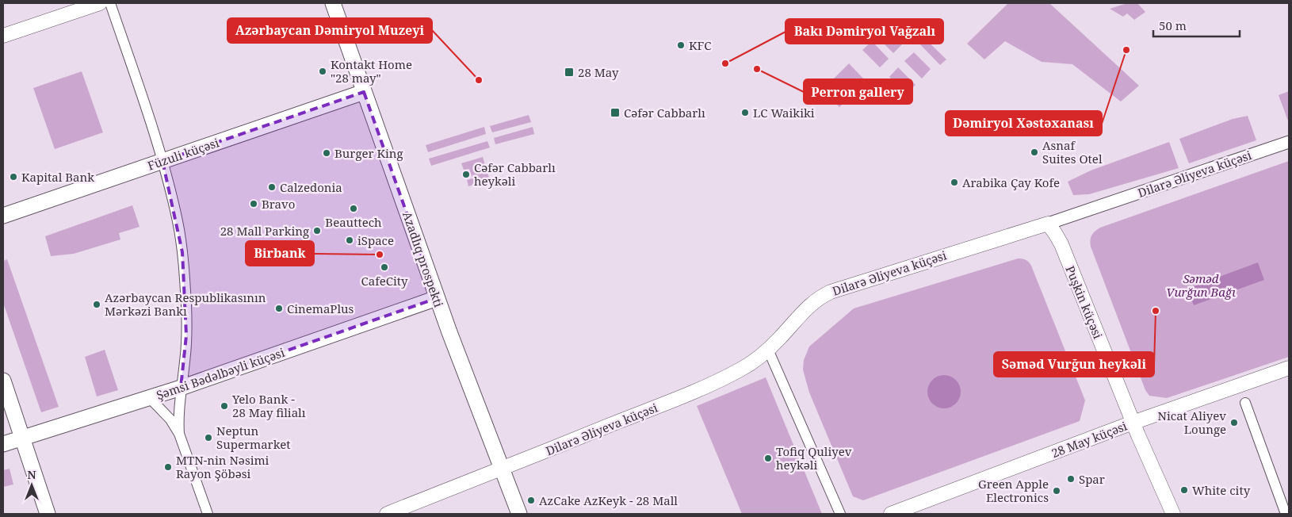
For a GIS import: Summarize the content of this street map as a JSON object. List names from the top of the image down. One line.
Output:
{"streets":{"main road":["Füzuli küçəsi","Dilarə Əliyeva küçəsi","Azadlıq prospekti","Puşkin küçəsi","Şəmsi Bədəlbəyli küçəsi","28 May küçəsi"]},"crossings":[["Füzuli küçəsi","Azadlıq prospekti"],["Dilarə Əliyeva küçəsi","Azadlıq prospekti"],["Dilarə Əliyeva küçəsi","Puşkin küçəsi"],["Azadlıq prospekti","Şəmsi Bədəlbəyli küçəsi"],["Puşkin küçəsi","28 May küçəsi"]],"parks":["Səməd Vurğun Bağı"],"places":{"other":["KFC","Dəmiryol Xəstəxanası","Bakı Dəmiryol Vağzalı","Perron gallery","Kontakt Home \"28 may\"","Azərbaycan Dəmiryol Muzeyi","LC Waikiki","Asnaf Suites Otel","Burger King","Cəfər Cabbarlı heykəli","Kapital Bank","Arabika Çay Kofe","Calzedonia","Bravo","Beauttech","28 Mall Parking","iSpace","Birbank","CafeCity","Azərbaycan Respublikasının Mərkəzi Bankı","CinemaPlus","Səməd Vurğun heykəli","Yelo Bank - 28 May filialı","Nicat Aliyev Lounge","Neptun Supermarket","Tofiq Quliyev heykəli","MTN-nin Nəsimi Rayon Şöbəsi","Spar","White city","Green Apple Electronics","AzCake AzKeyk - 28 Mall"],"transit":["28 May","Cəfər Cabbarlı"]},"scale_bar":"50 m","north":"top"}
